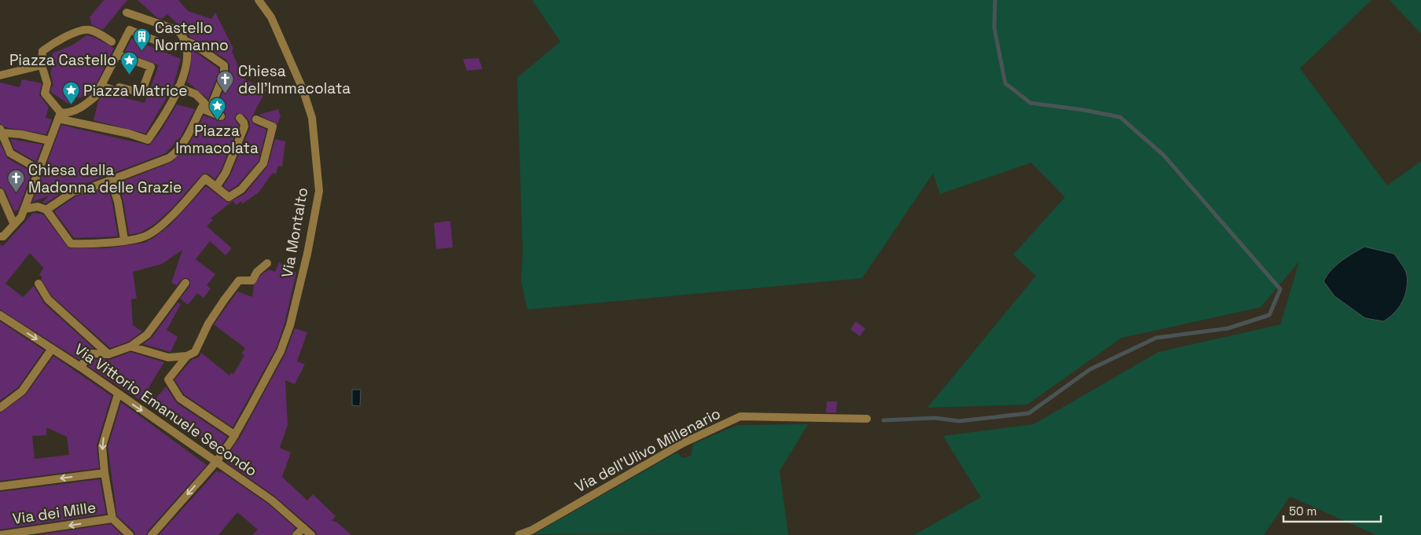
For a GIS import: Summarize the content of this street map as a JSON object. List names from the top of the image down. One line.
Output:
{"streets":{"street":["Via Montalto","Via Vittorio Emanuele Secondo","Via dell'Ulivo Millenario","Via dei Mille"]},"crossings":[["Via Montalto","Via Vittorio Emanuele Secondo"]],"places":{"building":["Castello Normanno"],"place":["Piazza Castello","Piazza Matrice","Piazza Immacolata"],"church":["Chiesa dell'Immacolata","Chiesa della Madonna delle Grazie"]},"scale_bar":"50 m"}
